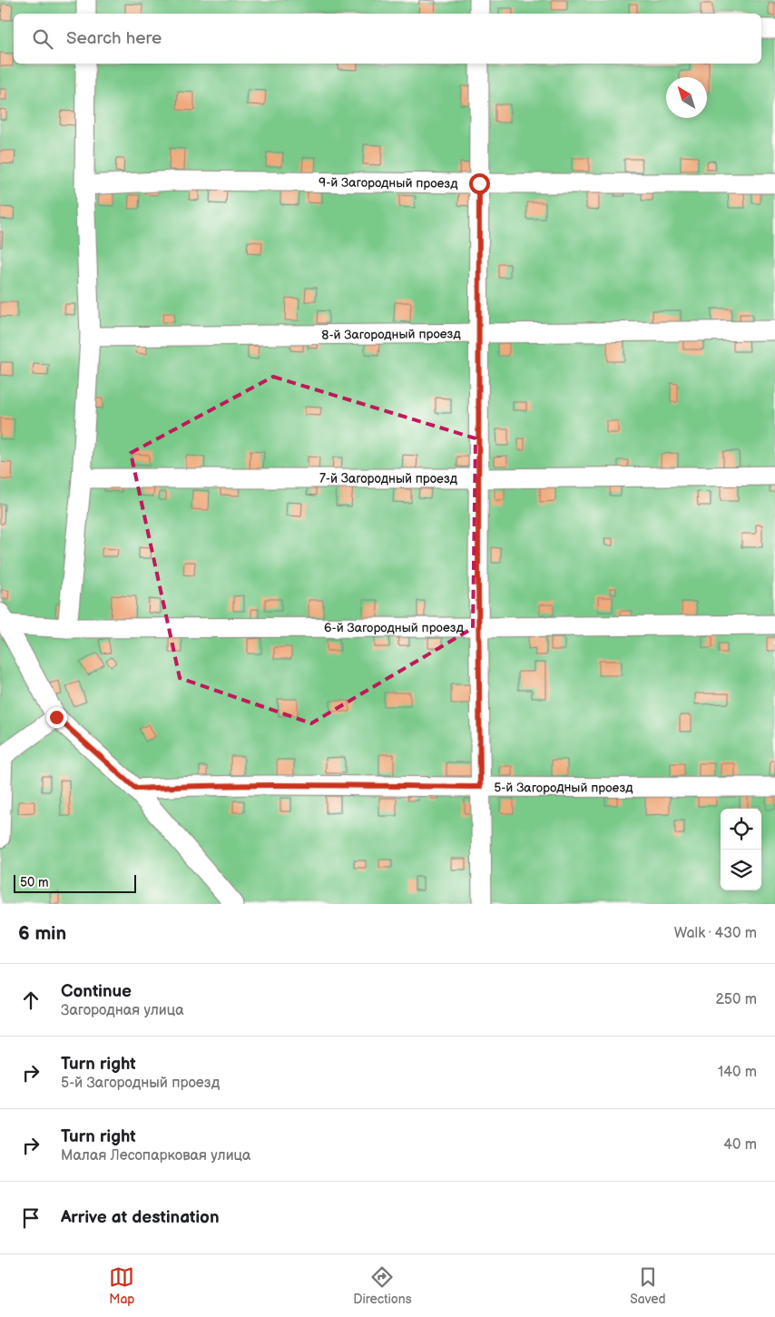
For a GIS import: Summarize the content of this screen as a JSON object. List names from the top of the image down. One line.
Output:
{"streets":{"street":["9-й Загородный проезд","8-й Загородный проезд","7-й Загородный проезд","6-й Загородный проезд","5-й Загородный проезд"]},"scale_bar":"50 m","north":"top left","page":{"search":"Search here","scale":"50 m","heading":["6 min","Walk · 430 m"],"list":[["Continue","Загородная улица","250 m"],["Turn right","5-й Загородный проезд","140 m"],["Turn right","Малая Лесопарковая улица","40 m"],"Arrive at destination"],"nav":["Map","Directions","Saved"]}}
